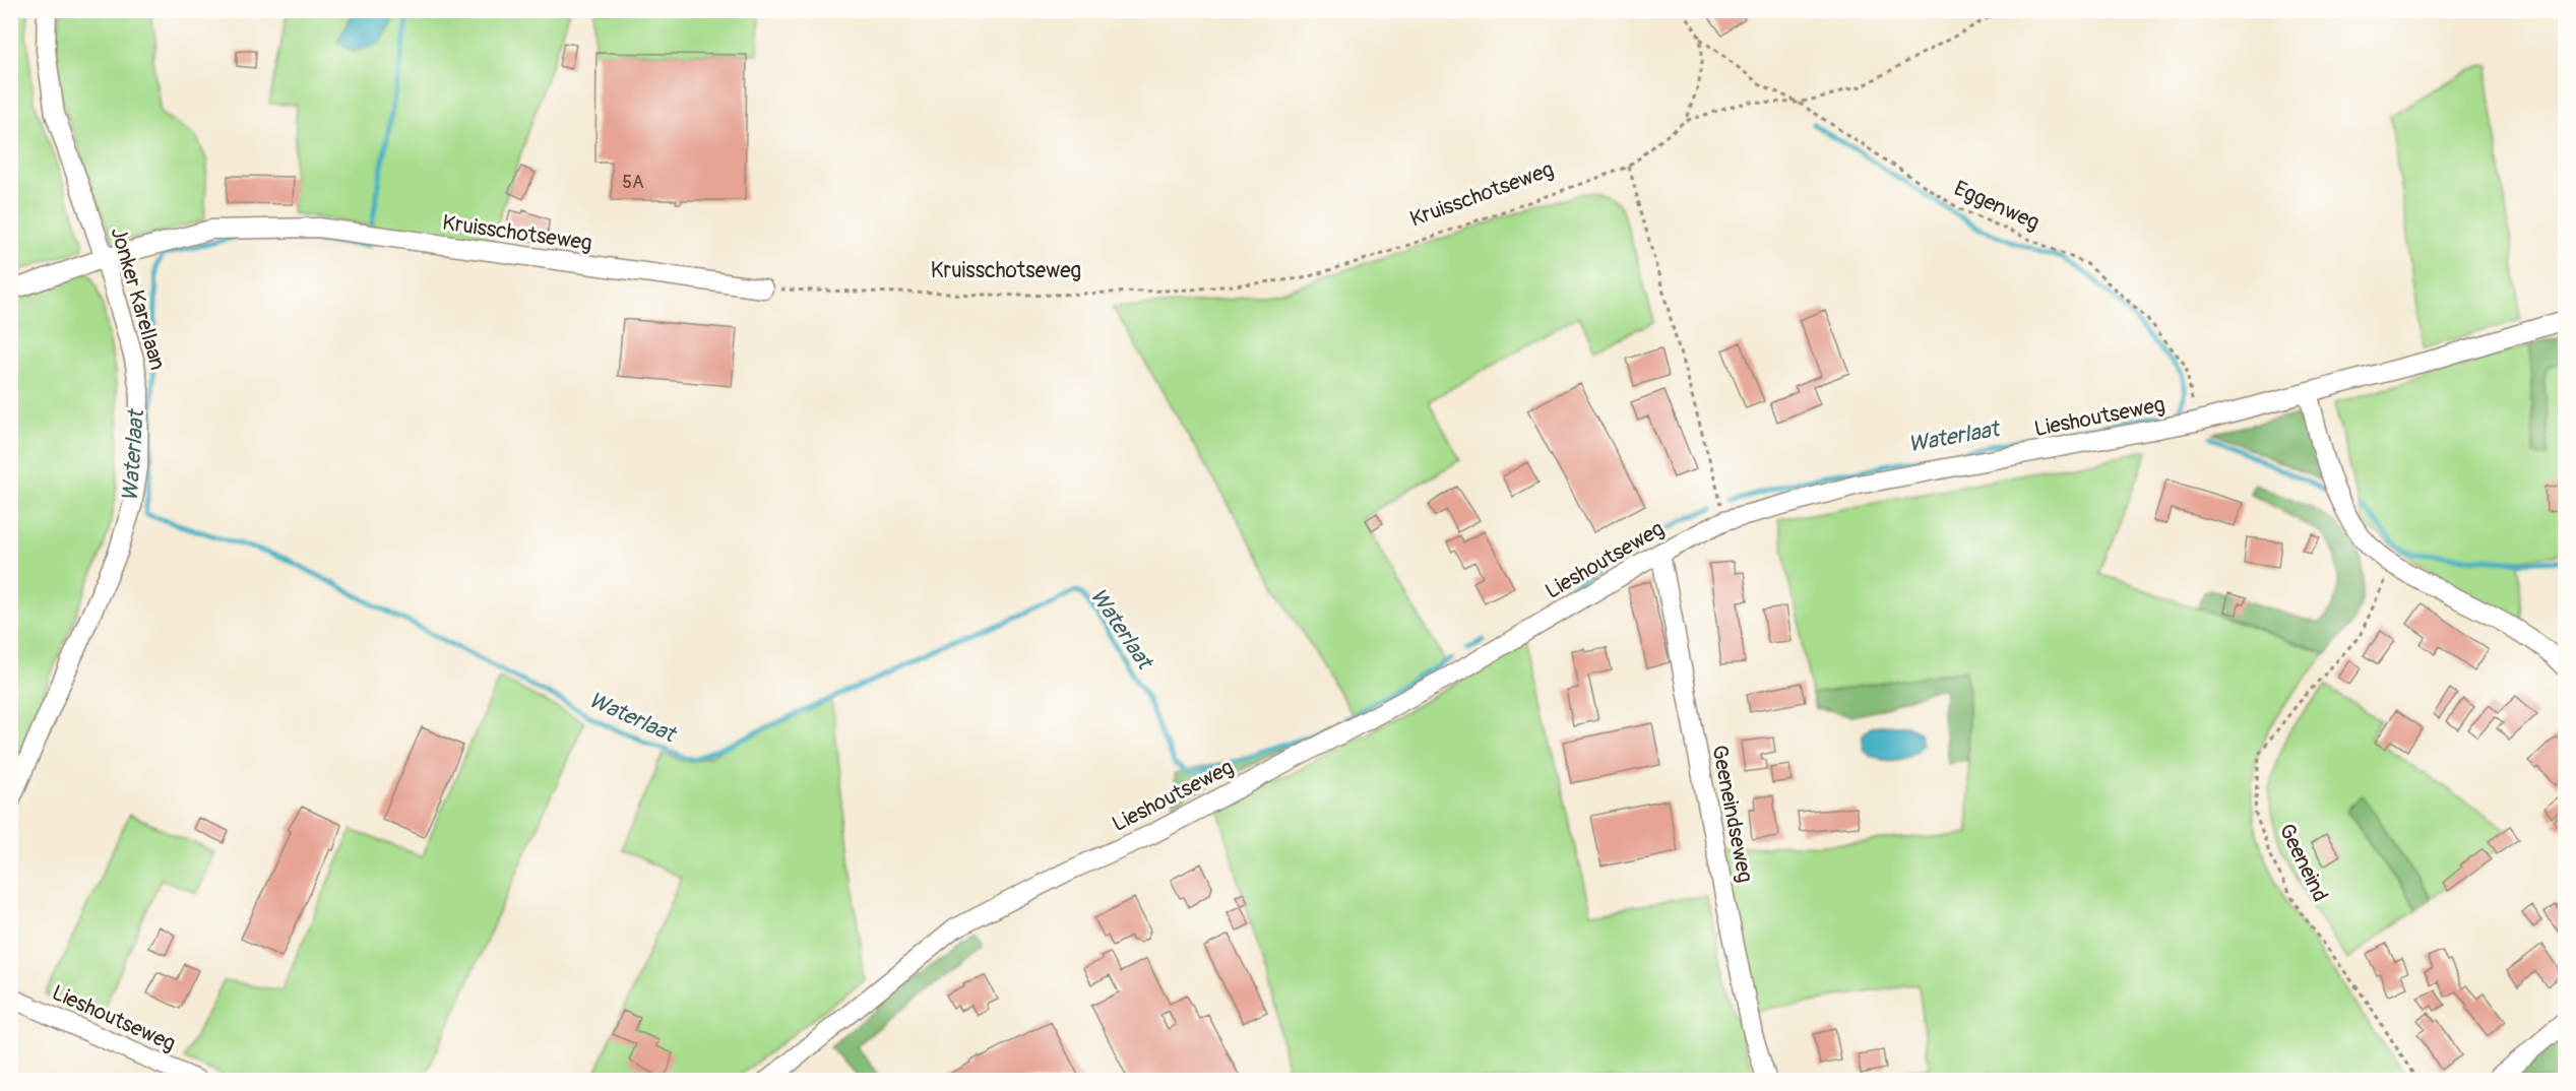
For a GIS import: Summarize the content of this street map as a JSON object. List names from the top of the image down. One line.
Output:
{"streets":{"street":["Kruisschotseweg","Jonker Karellaan","Lieshoutseweg","Geeneindseweg"],"path":["Eggenweg","Geeneind"]},"crossings":[["Kruisschotseweg","Jonker Karellaan"],["Eggenweg","Lieshoutseweg"],["Lieshoutseweg","Geeneindseweg"]],"water":["Waterlaat"],"house_numbers":["5A"]}
